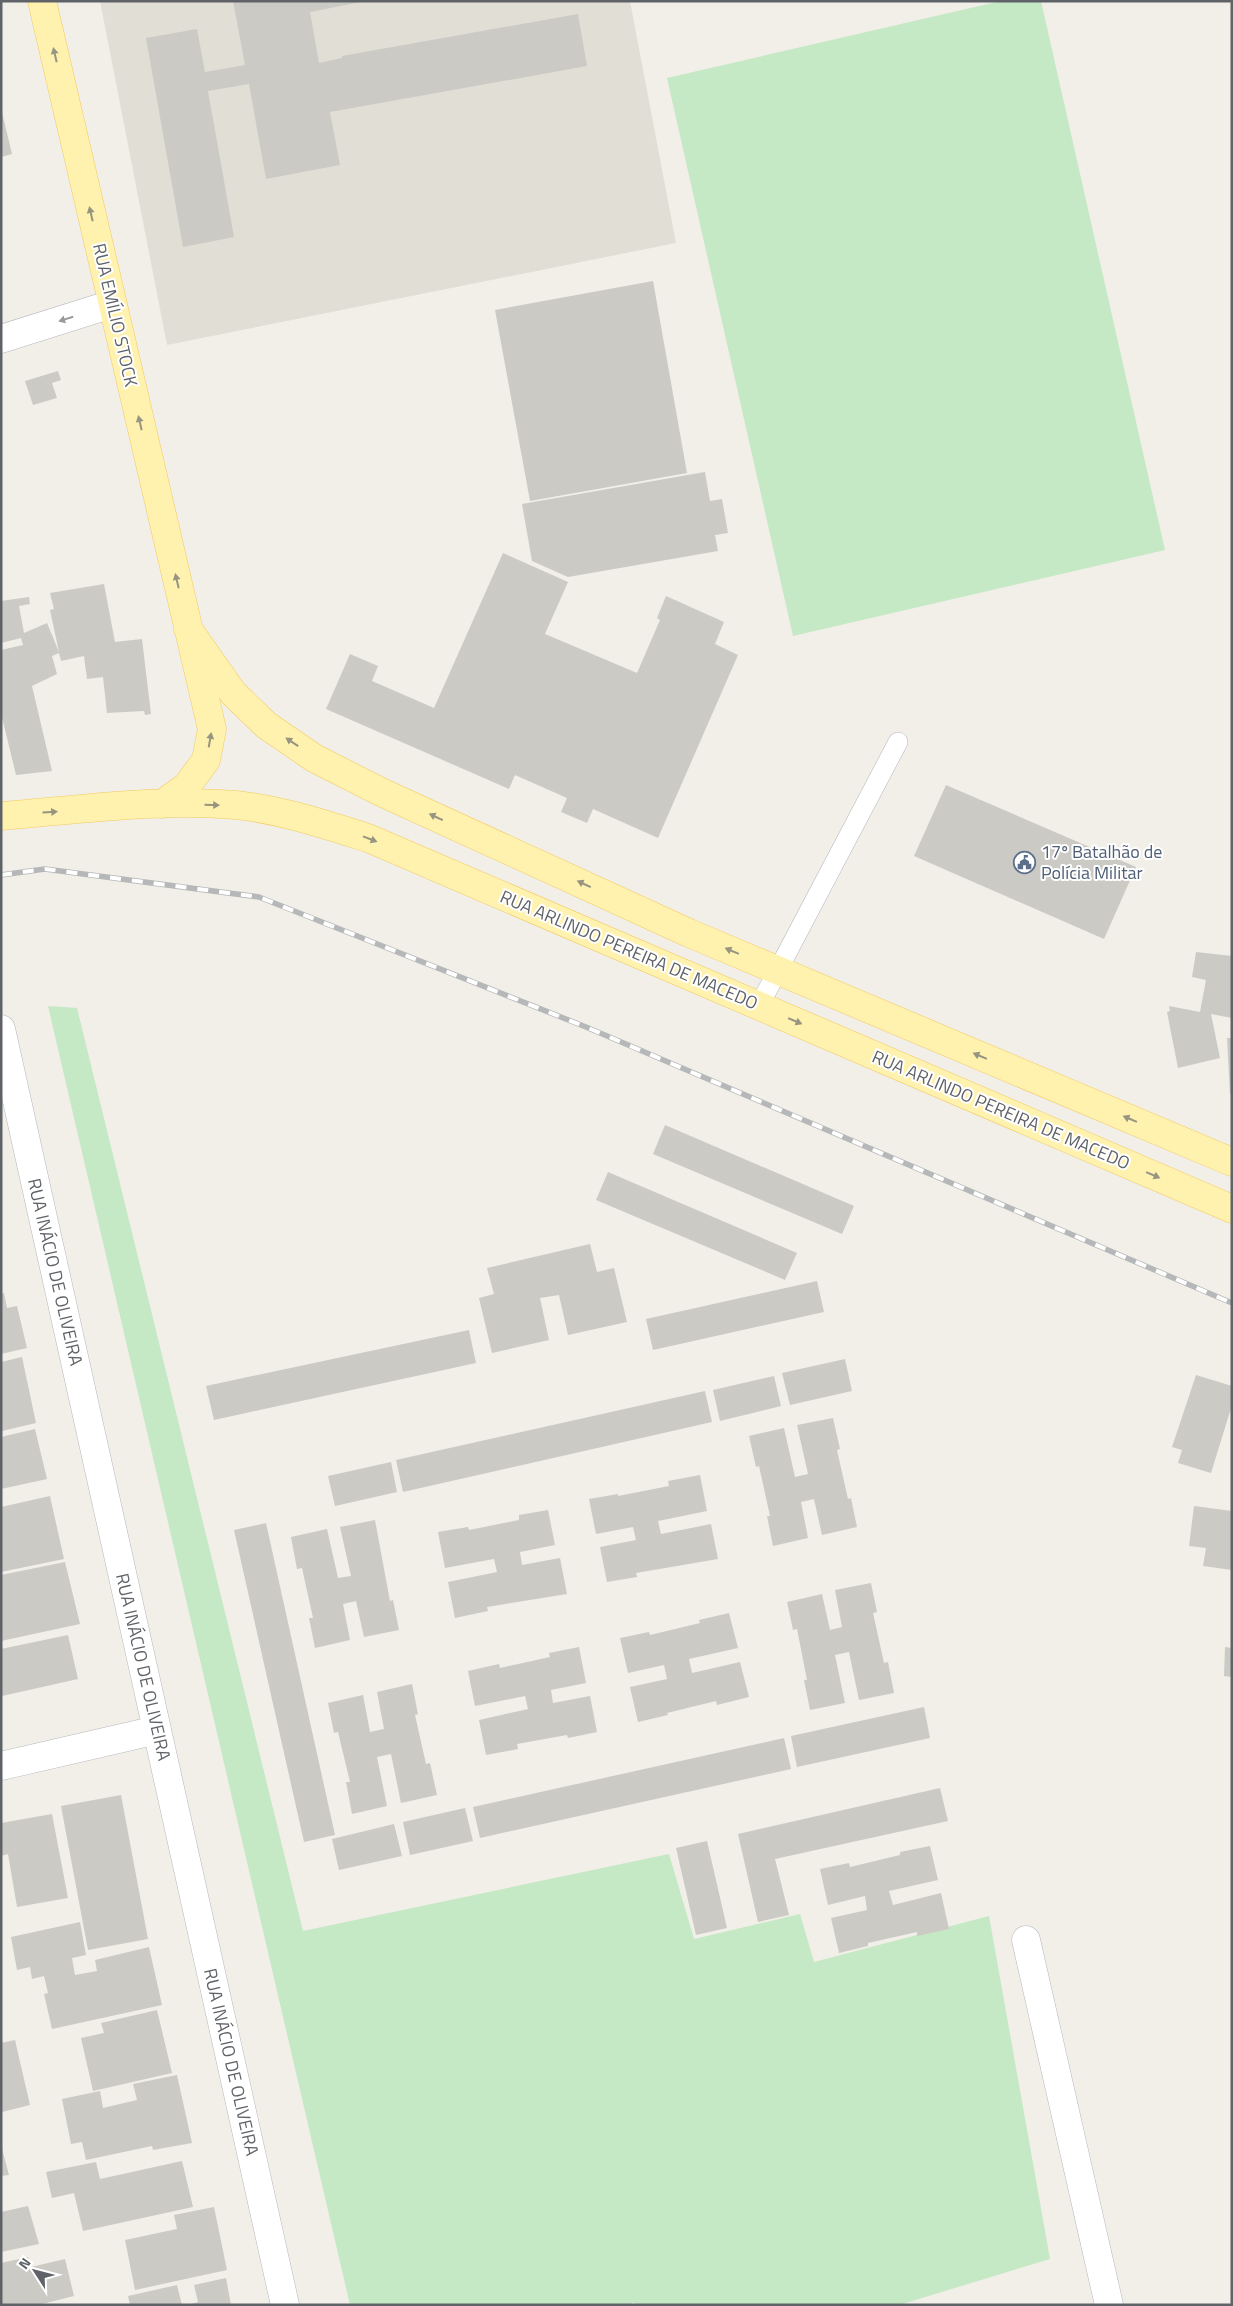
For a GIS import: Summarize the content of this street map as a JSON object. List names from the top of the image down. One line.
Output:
{"streets":{"main road":["RUA EMÍLIO STOCK","RUA ARLINDO PEREIRA DE MACEDO"],"street":["RUA INÁCIO DE OLIVEIRA"]},"crossings":[["RUA EMÍLIO STOCK","RUA ARLINDO PEREIRA DE MACEDO"]],"one_way":["RUA EMÍLIO STOCK"],"places":{"public building":["17º Batalhão de Polícia Militar"]},"north":"top left"}
